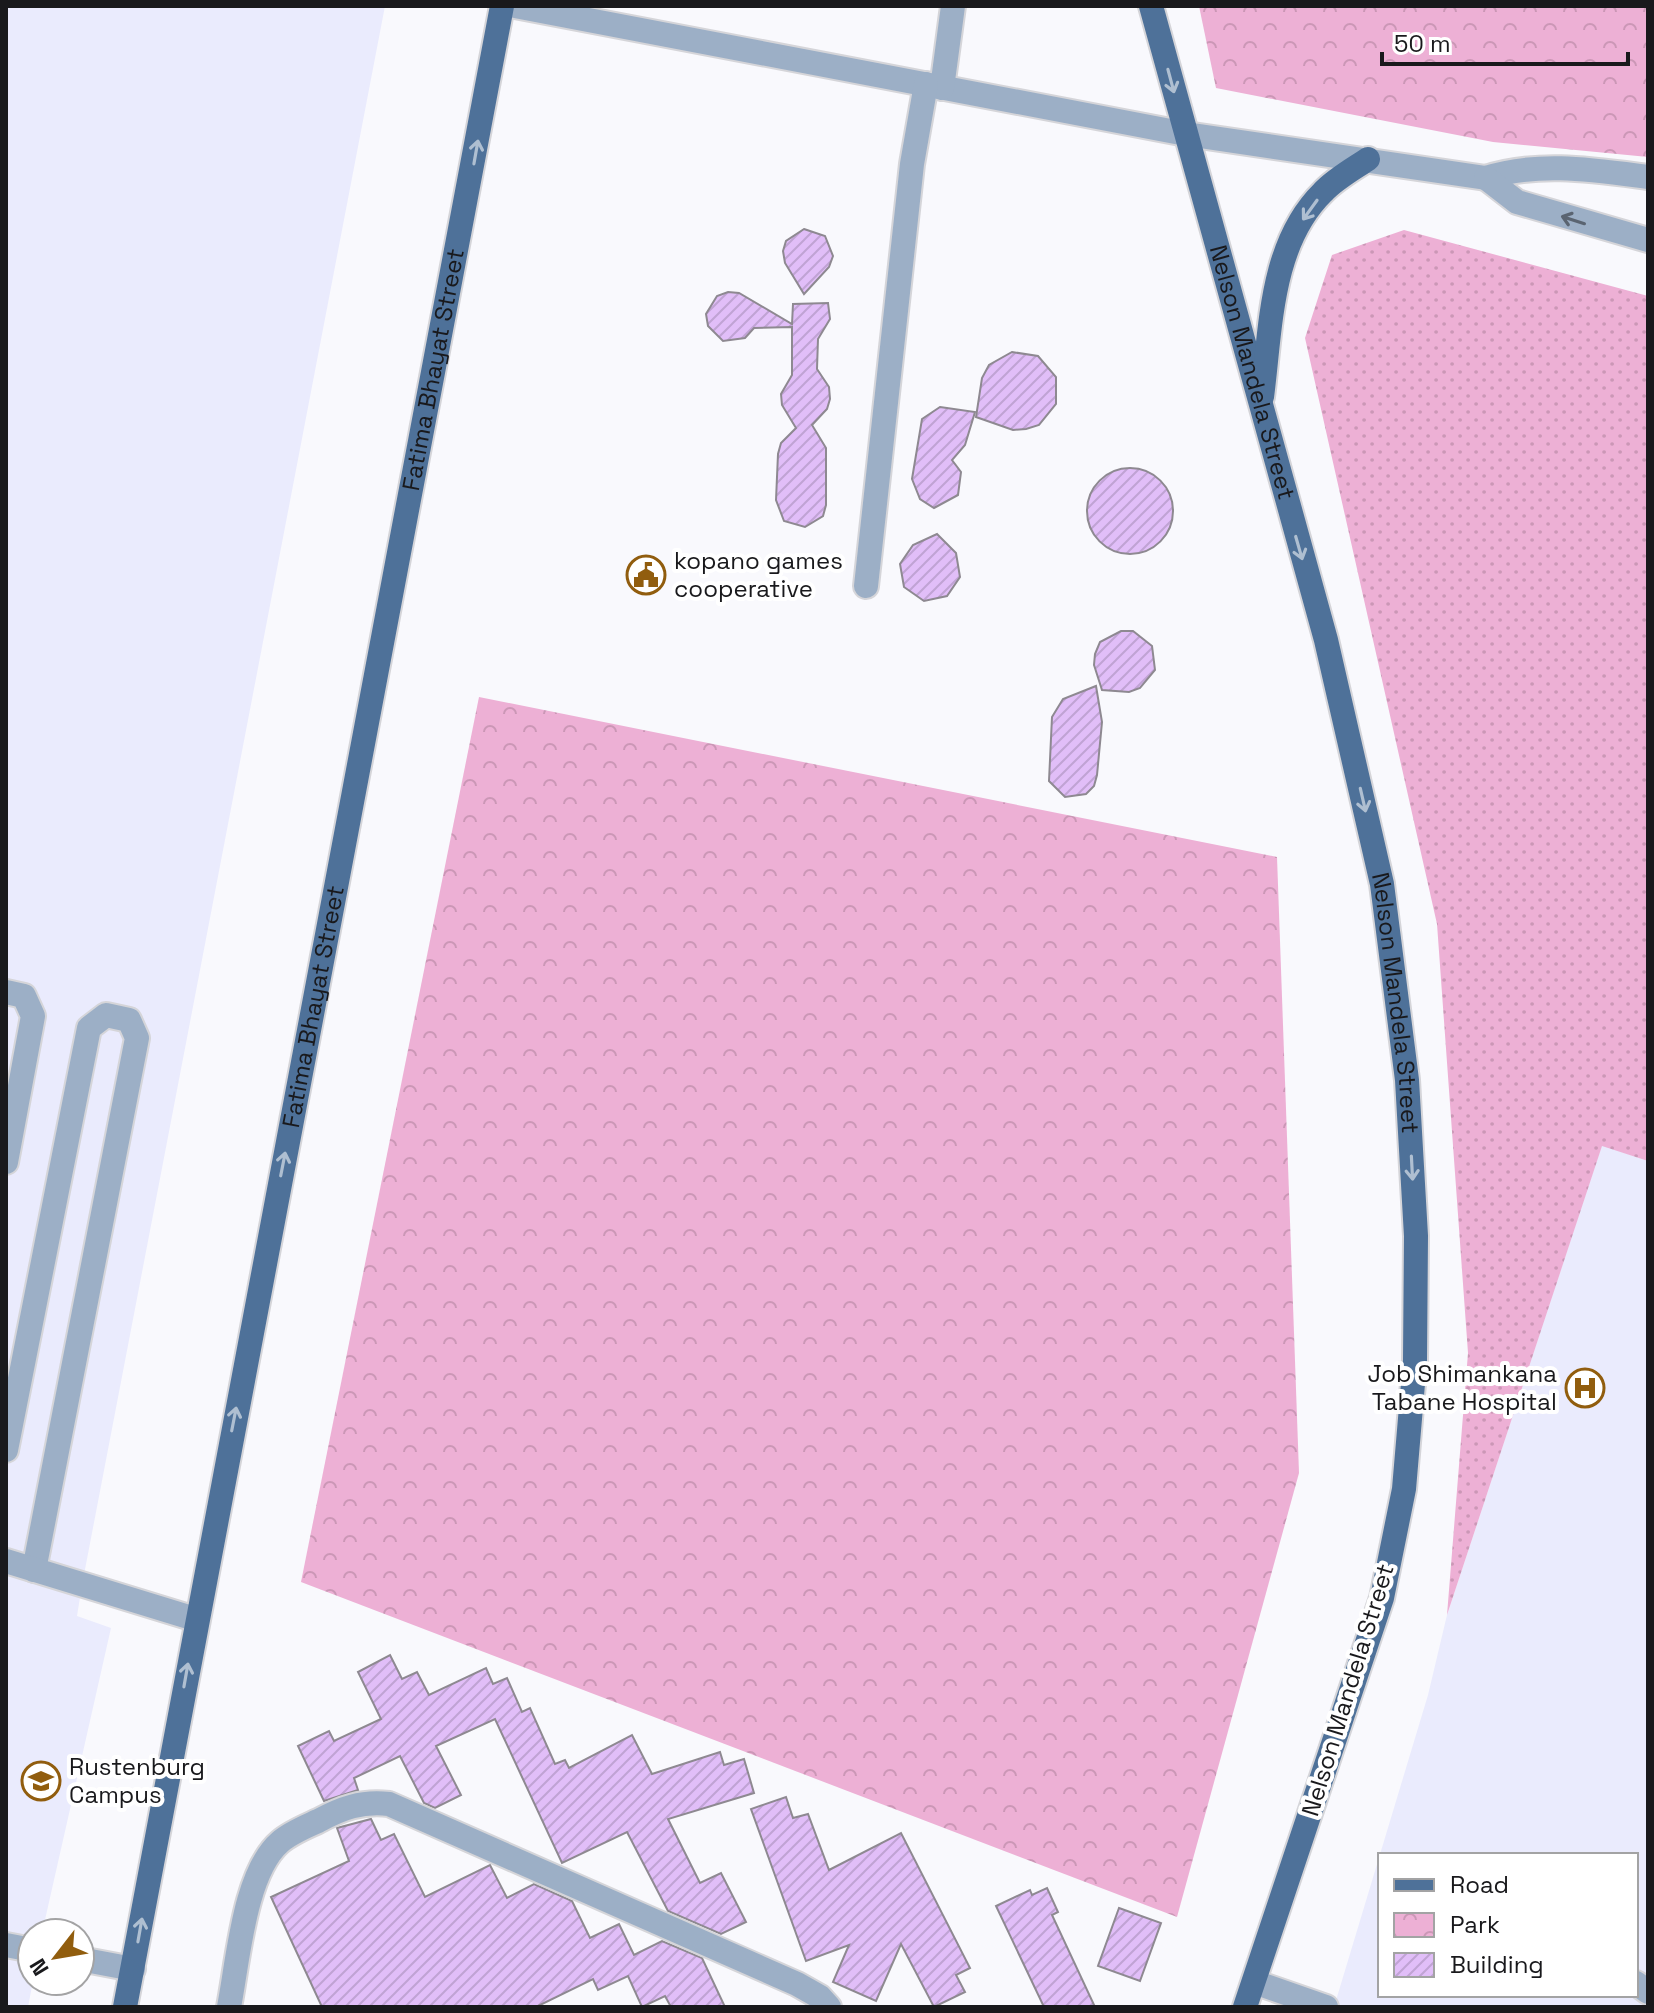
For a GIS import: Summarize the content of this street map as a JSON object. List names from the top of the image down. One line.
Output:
{"streets":{"main road":["Fatima Bhayat Street","Nelson Mandela Street"]},"one_way":["Fatima Bhayat Street","Nelson Mandela Street"],"places":{"public building":["kopano games cooperative"],"hospital":["Job Shimankana Tabane Hospital"],"school or university":["Rustenburg Campus"]},"legend":["Road","Park","Building"],"scale_bar":"50 m","north":"bottom left"}
